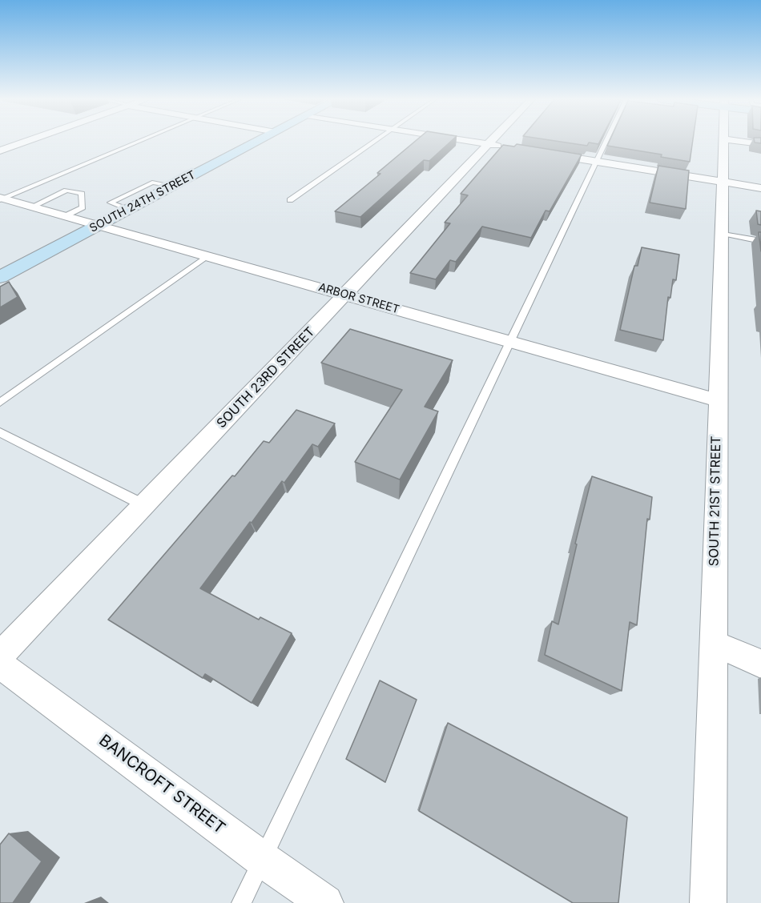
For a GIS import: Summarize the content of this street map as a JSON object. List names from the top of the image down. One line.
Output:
{"streets":{"main road":["SOUTH 24TH STREET"],"street":["ARBOR STREET","SOUTH 23RD STREET","SOUTH 21ST STREET","BANCROFT STREET"]},"crossings":[["SOUTH 24TH STREET","ARBOR STREET"],["ARBOR STREET","SOUTH 23RD STREET"],["ARBOR STREET","SOUTH 21ST STREET"]]}
